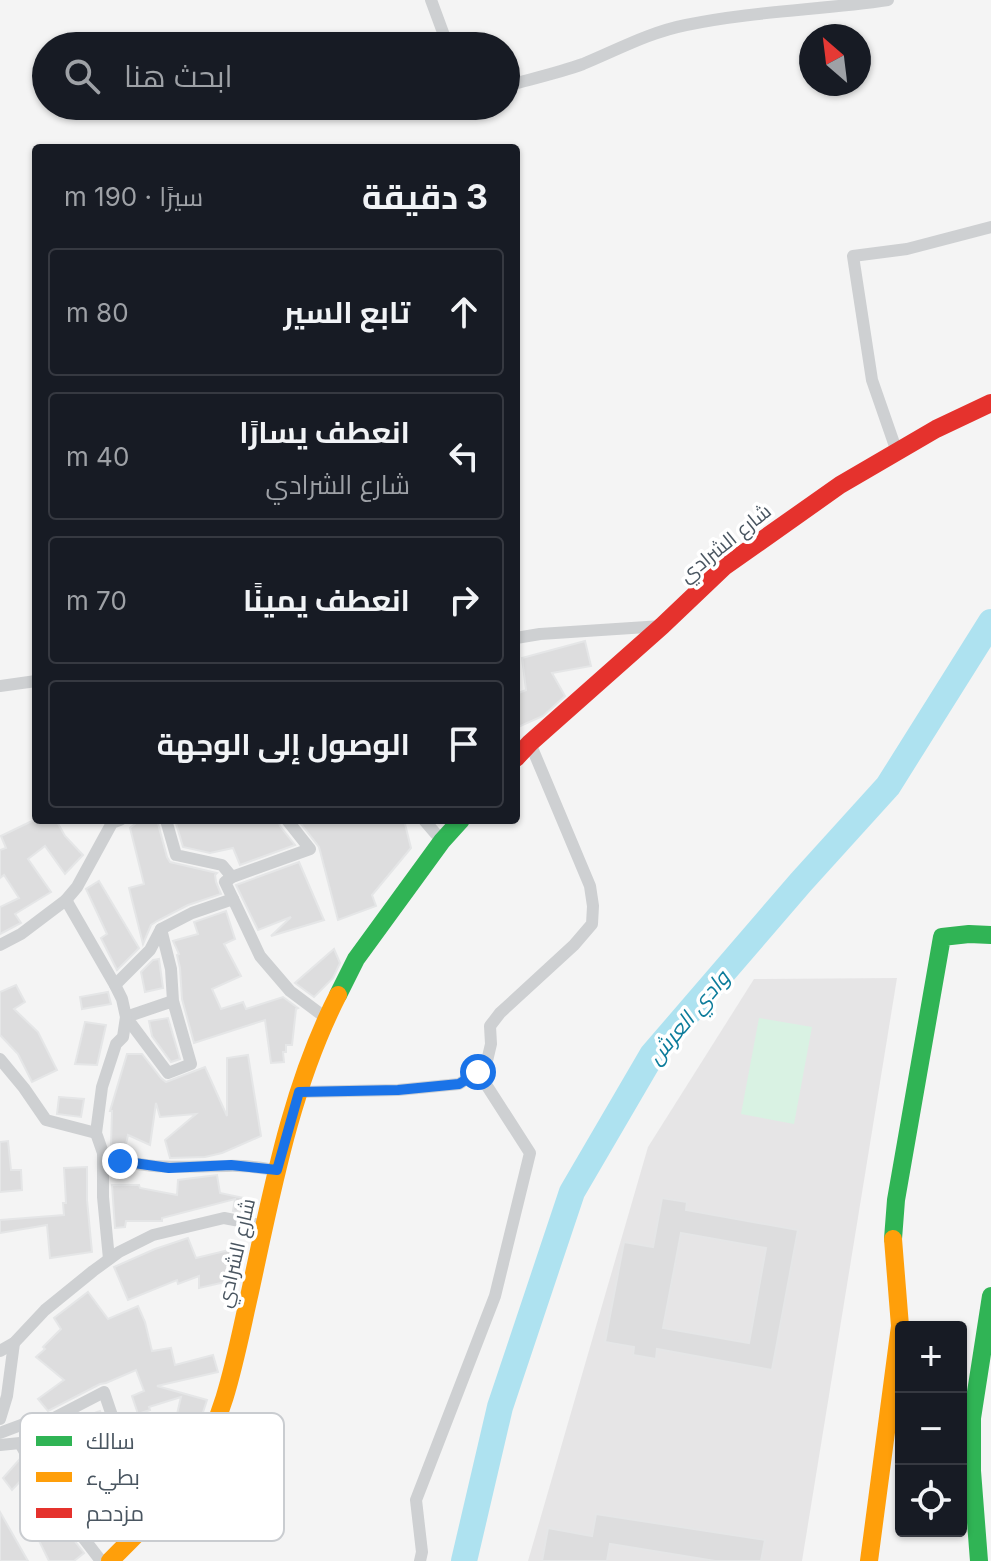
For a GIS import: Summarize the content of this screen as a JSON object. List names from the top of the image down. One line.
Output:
{"streets":{"street":["شارع الشرادي"]},"water":["وادي العرش"],"legend":["سالك","بطيء","مزدحم"],"north":"top left","page":{"search":"ابحث هنا","heading":["3 دقيقة","سيرًا · 190 m"],"list":[["تابع السير","80 m"],["انعطف يسارًا","شارع الشرادي","40 m"],["انعطف يمينًا","70 m"],"الوصول إلى الوجهة"],"map_buttons":["+","−"]}}
